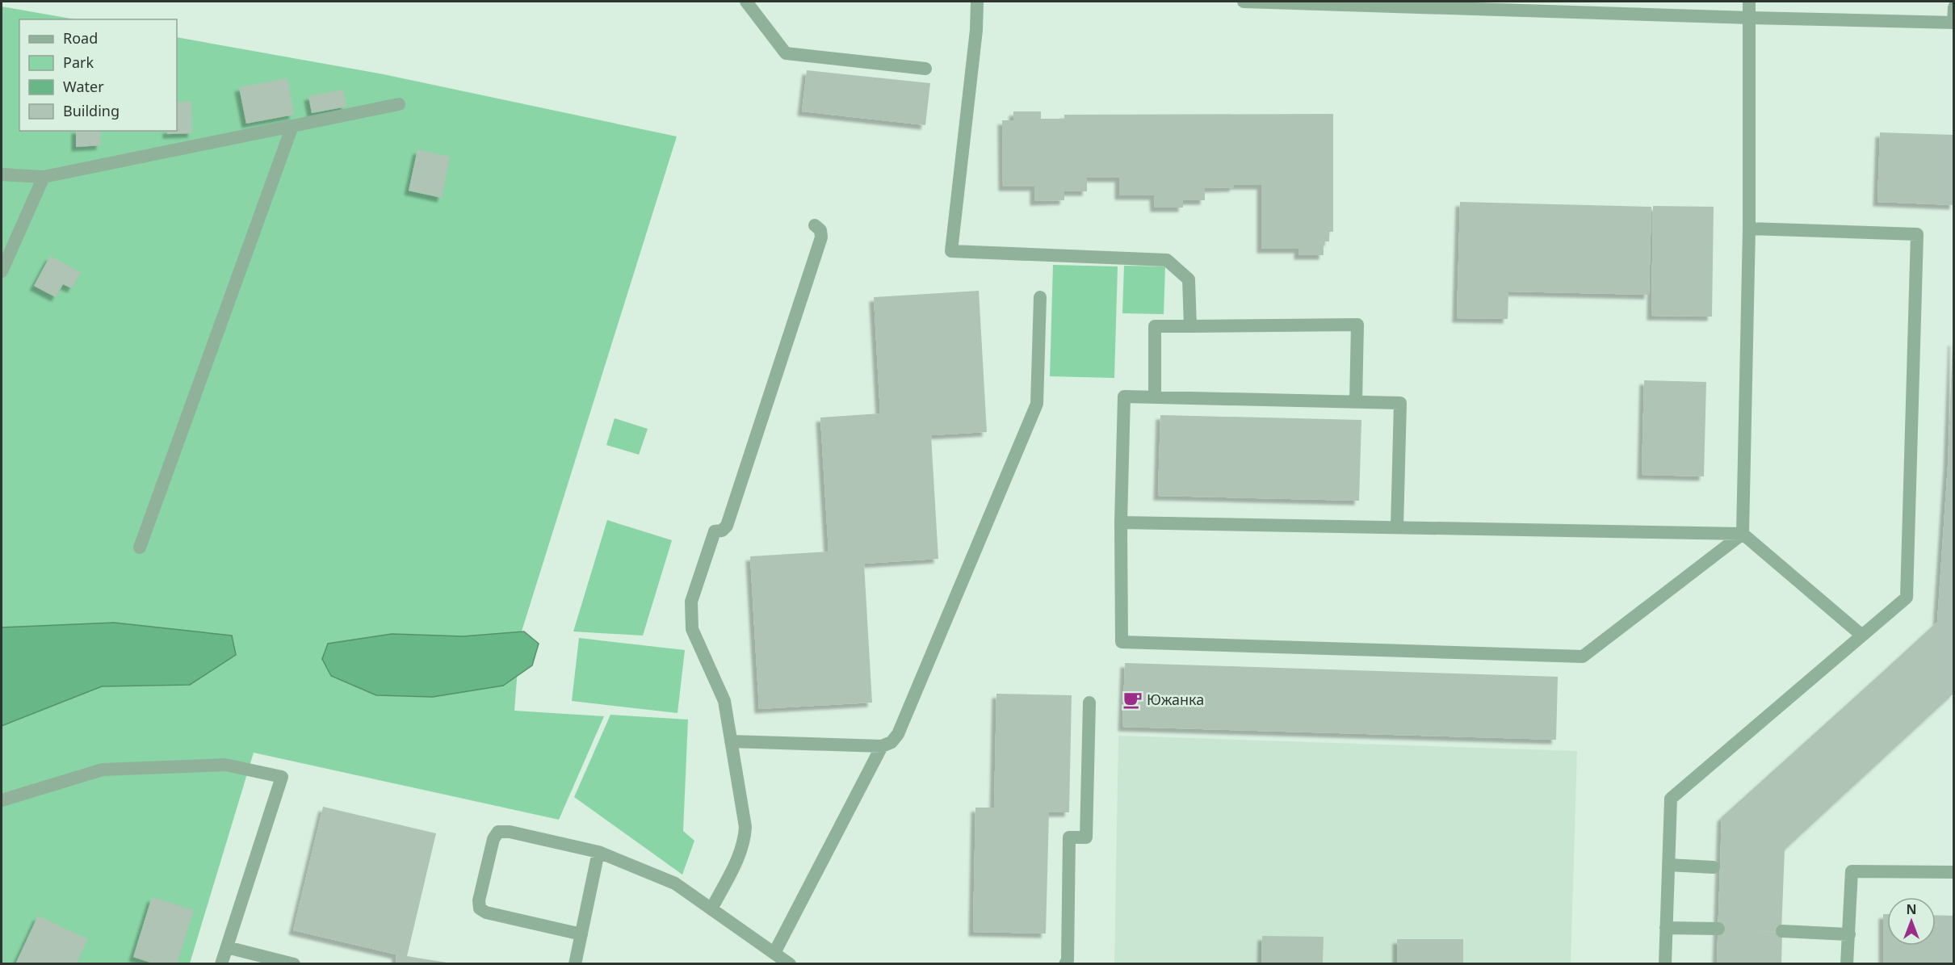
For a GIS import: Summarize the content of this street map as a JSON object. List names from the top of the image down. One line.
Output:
{"places":{"cafe":["Южанка"]},"legend":["Road","Park","Water","Building"],"north":"top"}
